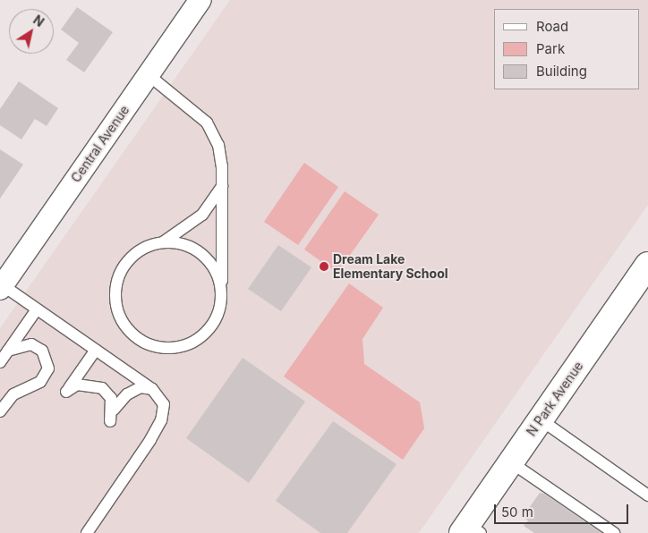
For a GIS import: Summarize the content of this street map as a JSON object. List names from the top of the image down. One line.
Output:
{"streets":{"main road":["N Park Avenue"],"street":["Central Avenue"]},"places":["Dream Lake Elementary School"],"legend":["Road","Park","Building"],"scale_bar":"50 m","north":"top right"}
